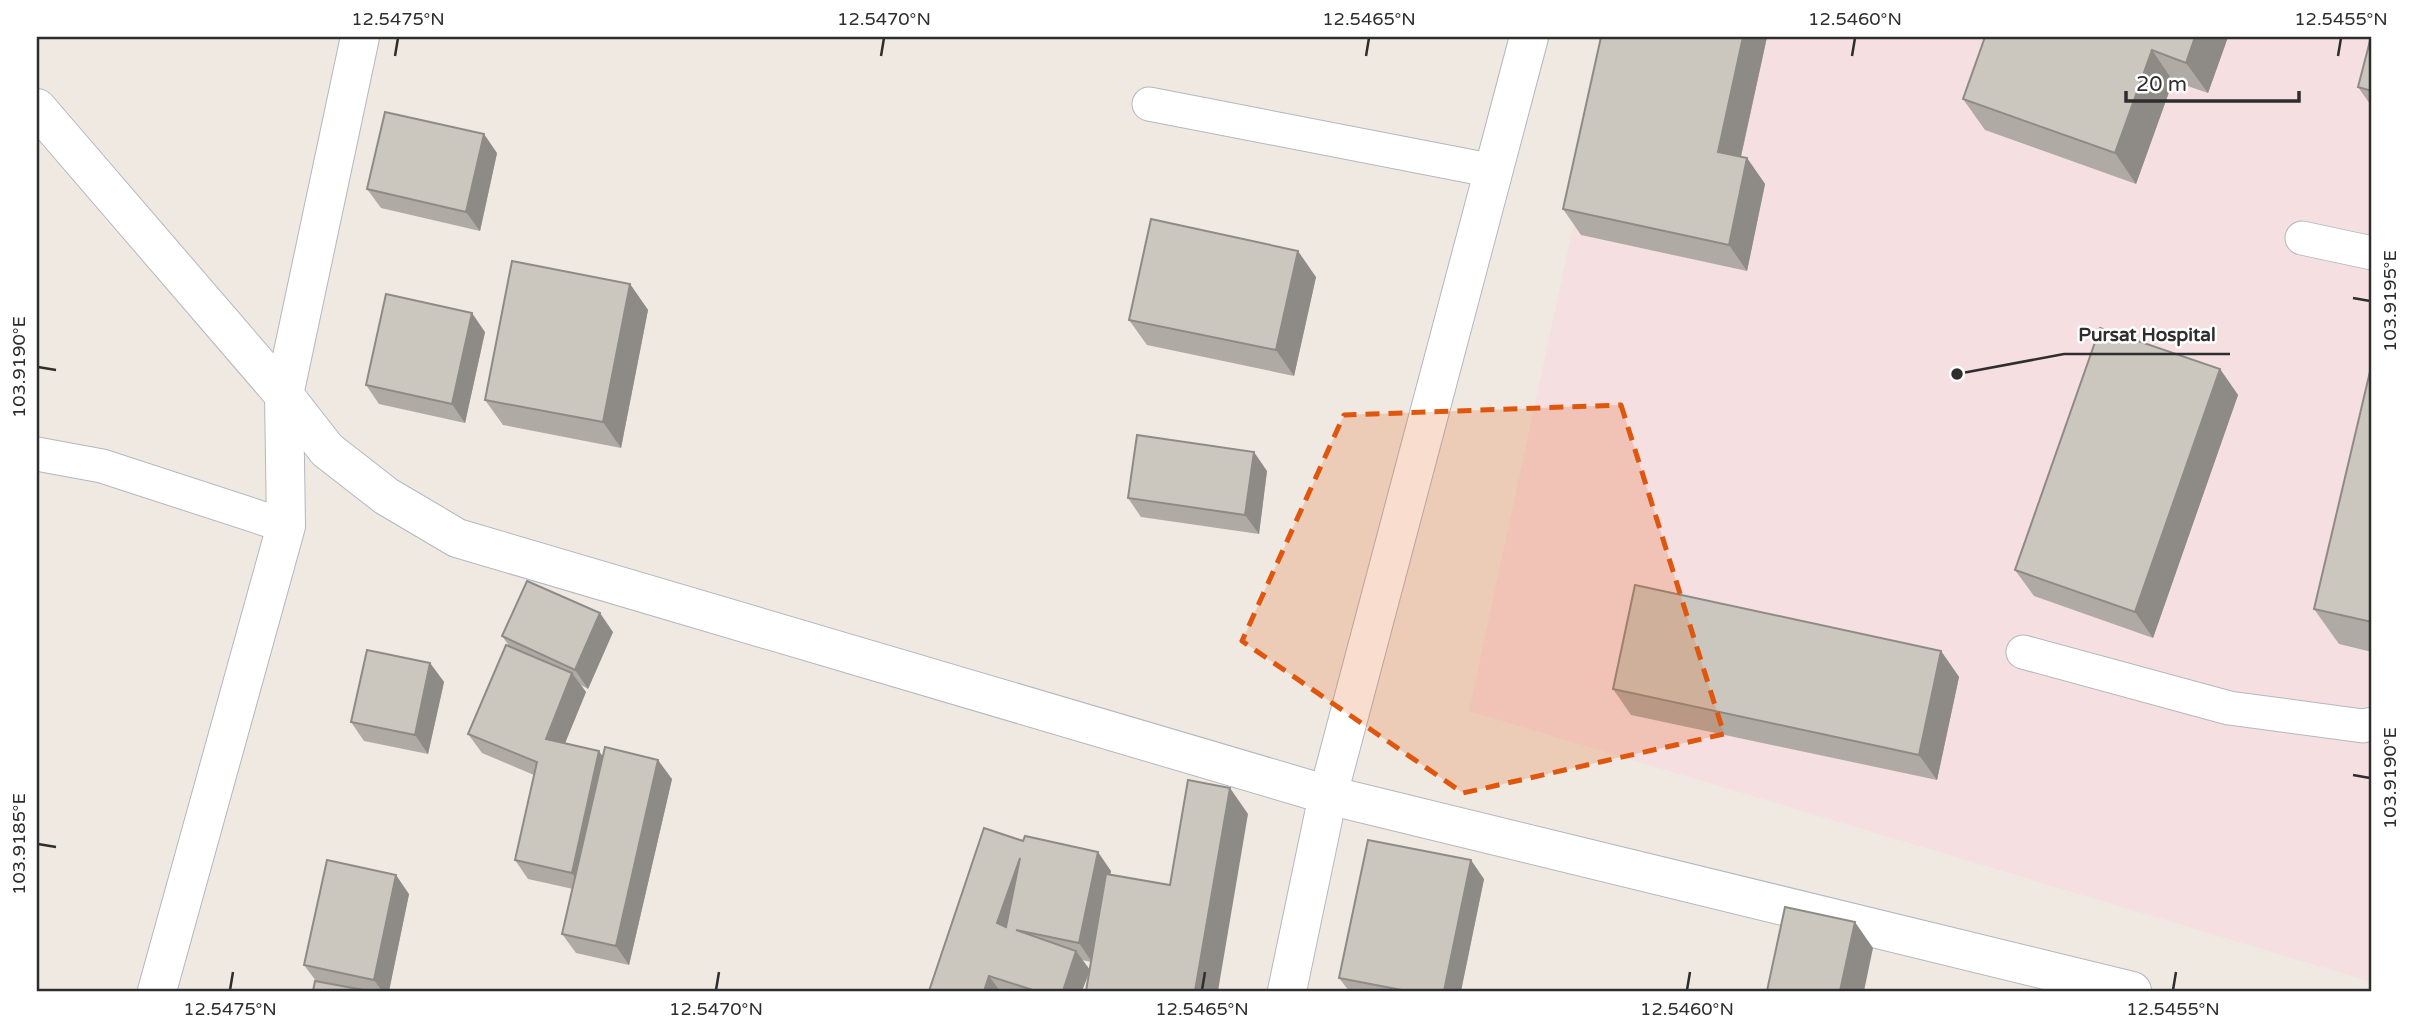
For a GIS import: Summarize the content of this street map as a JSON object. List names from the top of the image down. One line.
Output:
{"places":["Pursat Hospital"],"scale_bar":"20 m","coordinates":["12.5475°N","12.5470°N","12.5465°N","12.5460°N","12.5455°N","103.9195°E","103.9190°E","103.9185°E"]}
